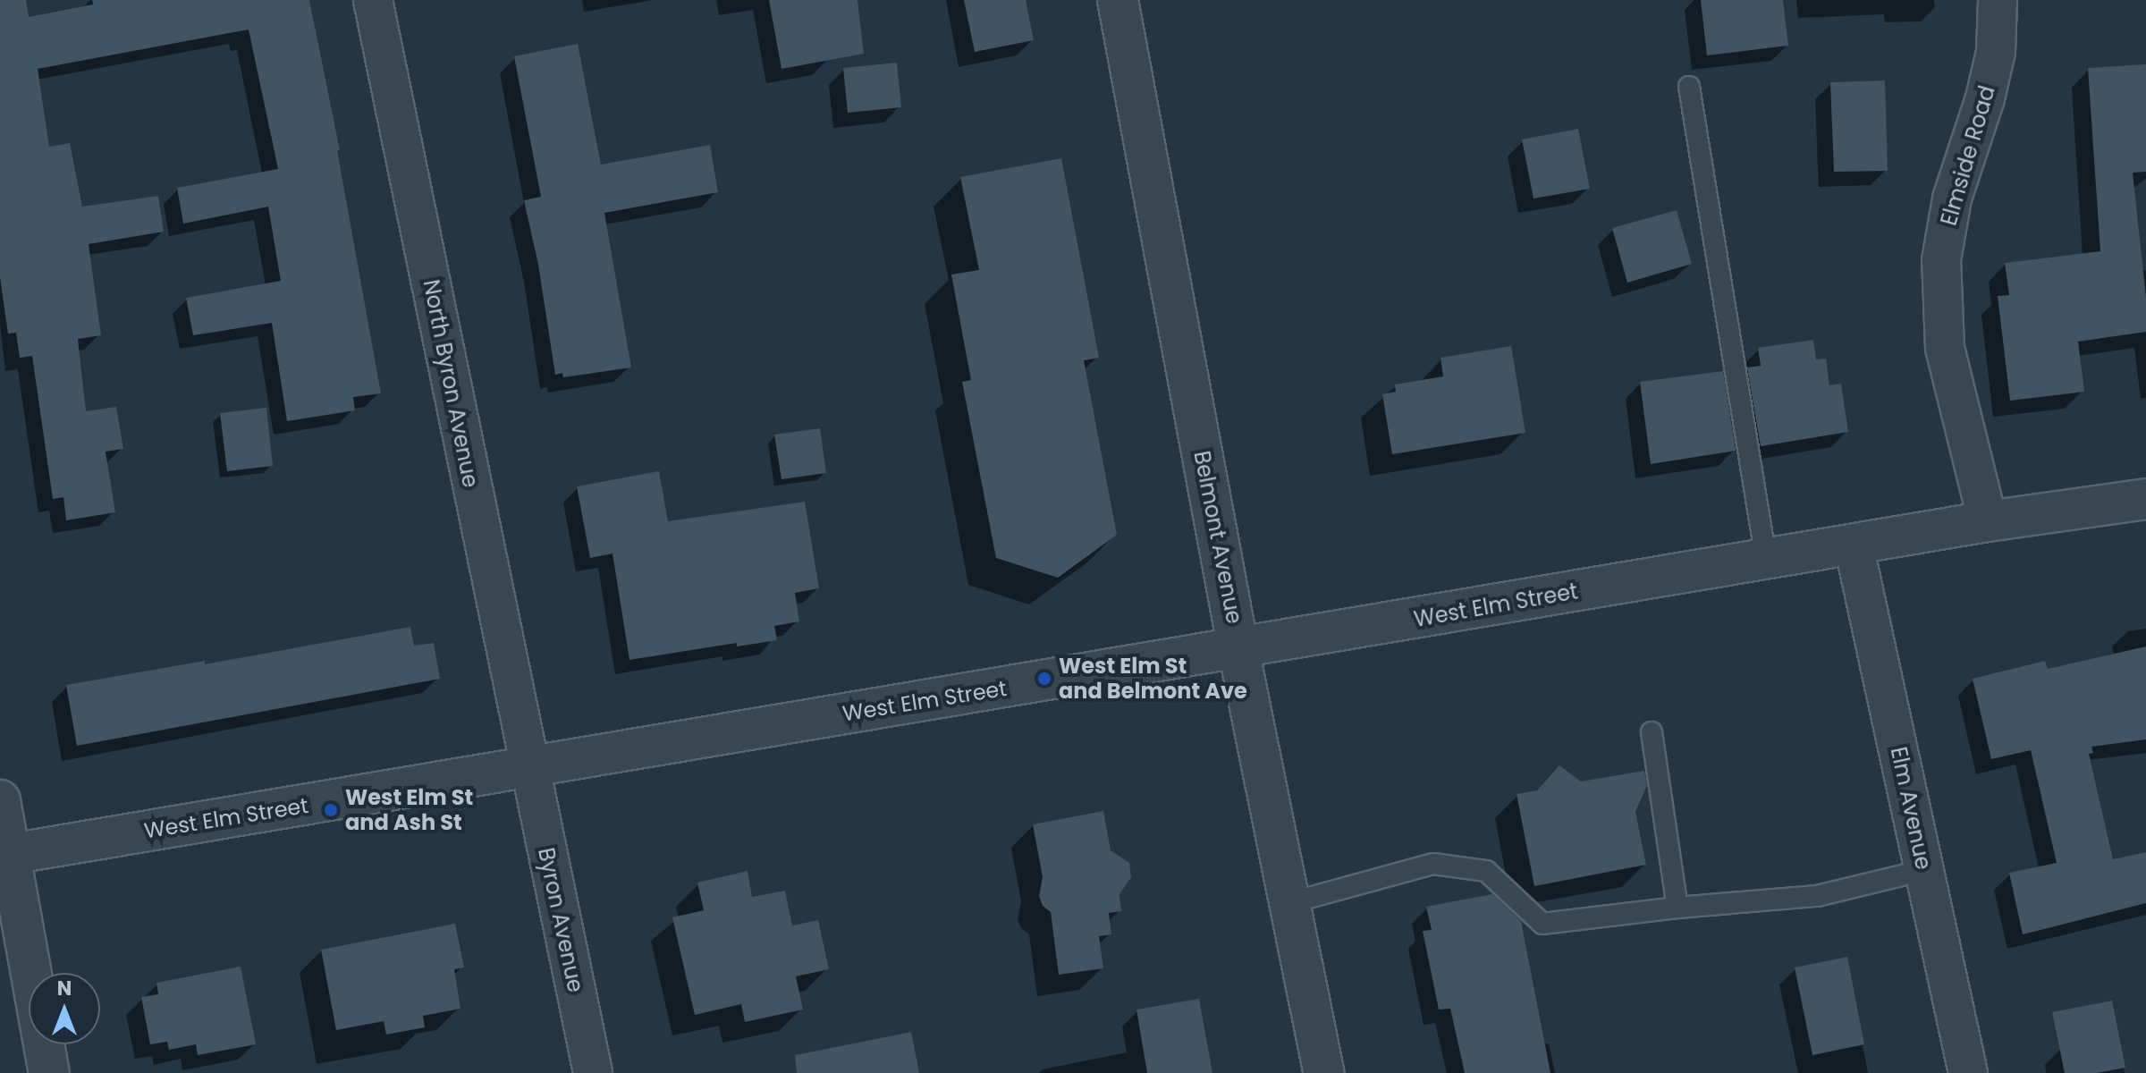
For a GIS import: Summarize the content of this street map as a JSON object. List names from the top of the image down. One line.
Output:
{"streets":{"street":["Elmside Road","North Byron Avenue","Belmont Avenue","West Elm Street","Elm Avenue","Byron Avenue"]},"crossings":[["Elmside Road","West Elm Street"],["North Byron Avenue","West Elm Street"],["North Byron Avenue","Byron Avenue"],["Belmont Avenue","West Elm Street"],["West Elm Street","Elm Avenue"],["West Elm Street","Byron Avenue"]],"places":["West Elm St and Belmont Ave","West Elm St and Ash St"],"north":"top"}
